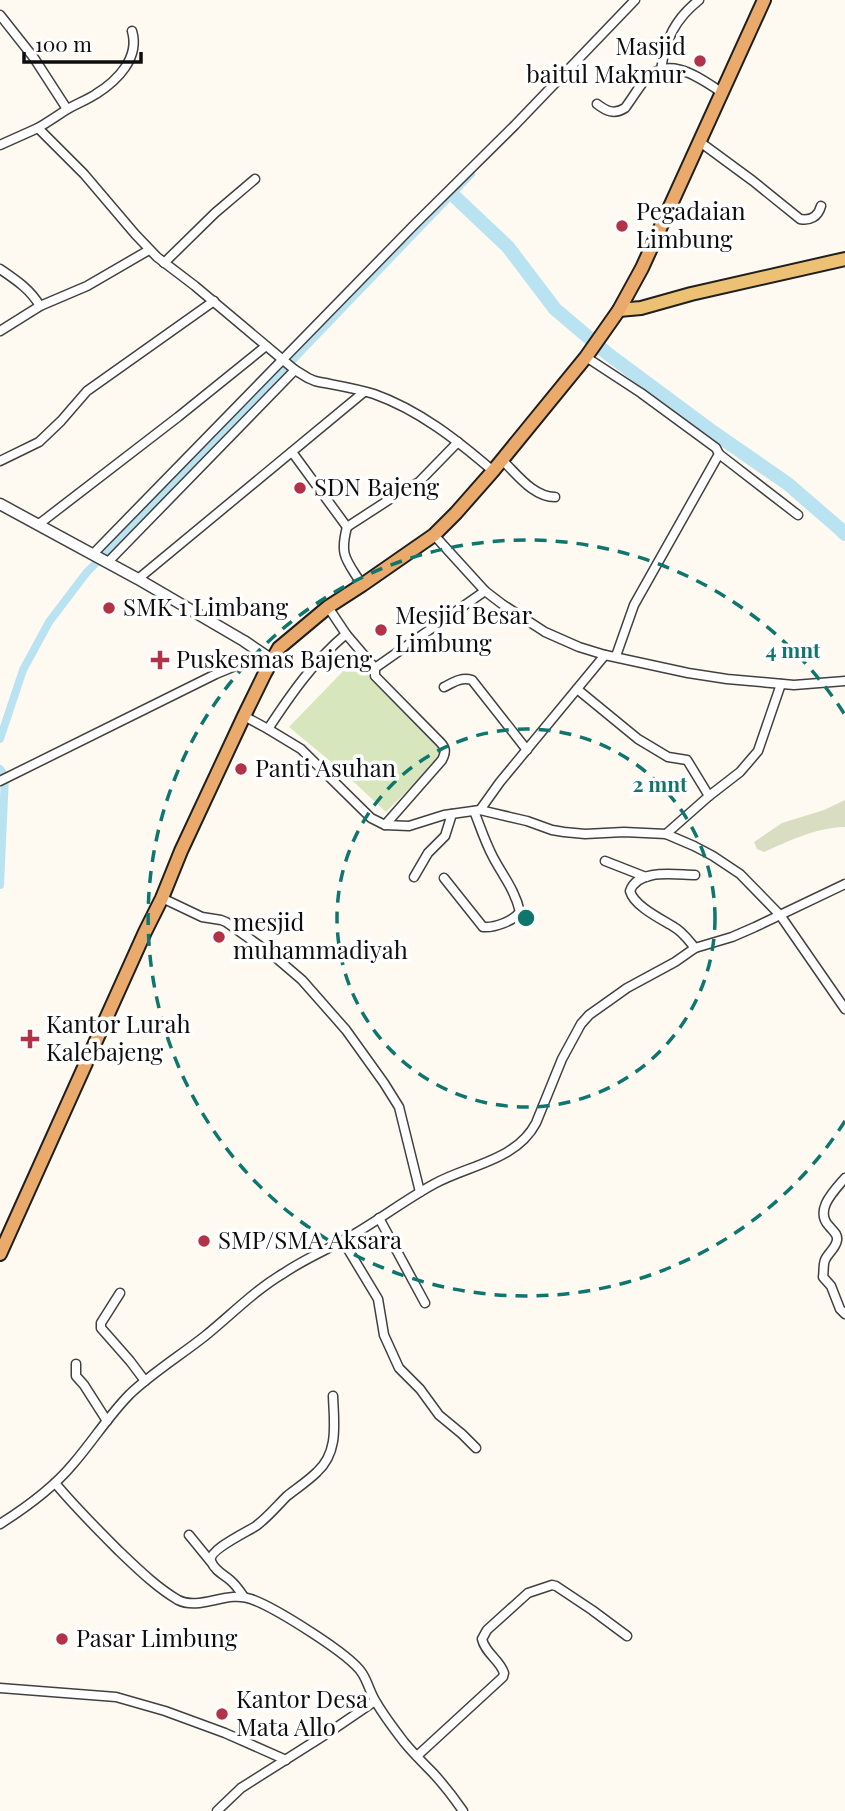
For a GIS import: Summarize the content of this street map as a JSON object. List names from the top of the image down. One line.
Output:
{"places":{"other":["Masjid baitul Makmur","Pegadaian Limbung","SDN Bajeng","SMK 1 Limbang","Mesjid Besar Limbung","Panti Asuhan","mesjid muhammadiyah","SMP/SMA Aksara","Pasar Limbung","Kantor Desa Mata Allo"],"health":["Puskesmas Bajeng","Kantor Lurah Kalebajeng"]},"scale_bar":"100 m","rings":["4 mnt","2 mnt"]}
